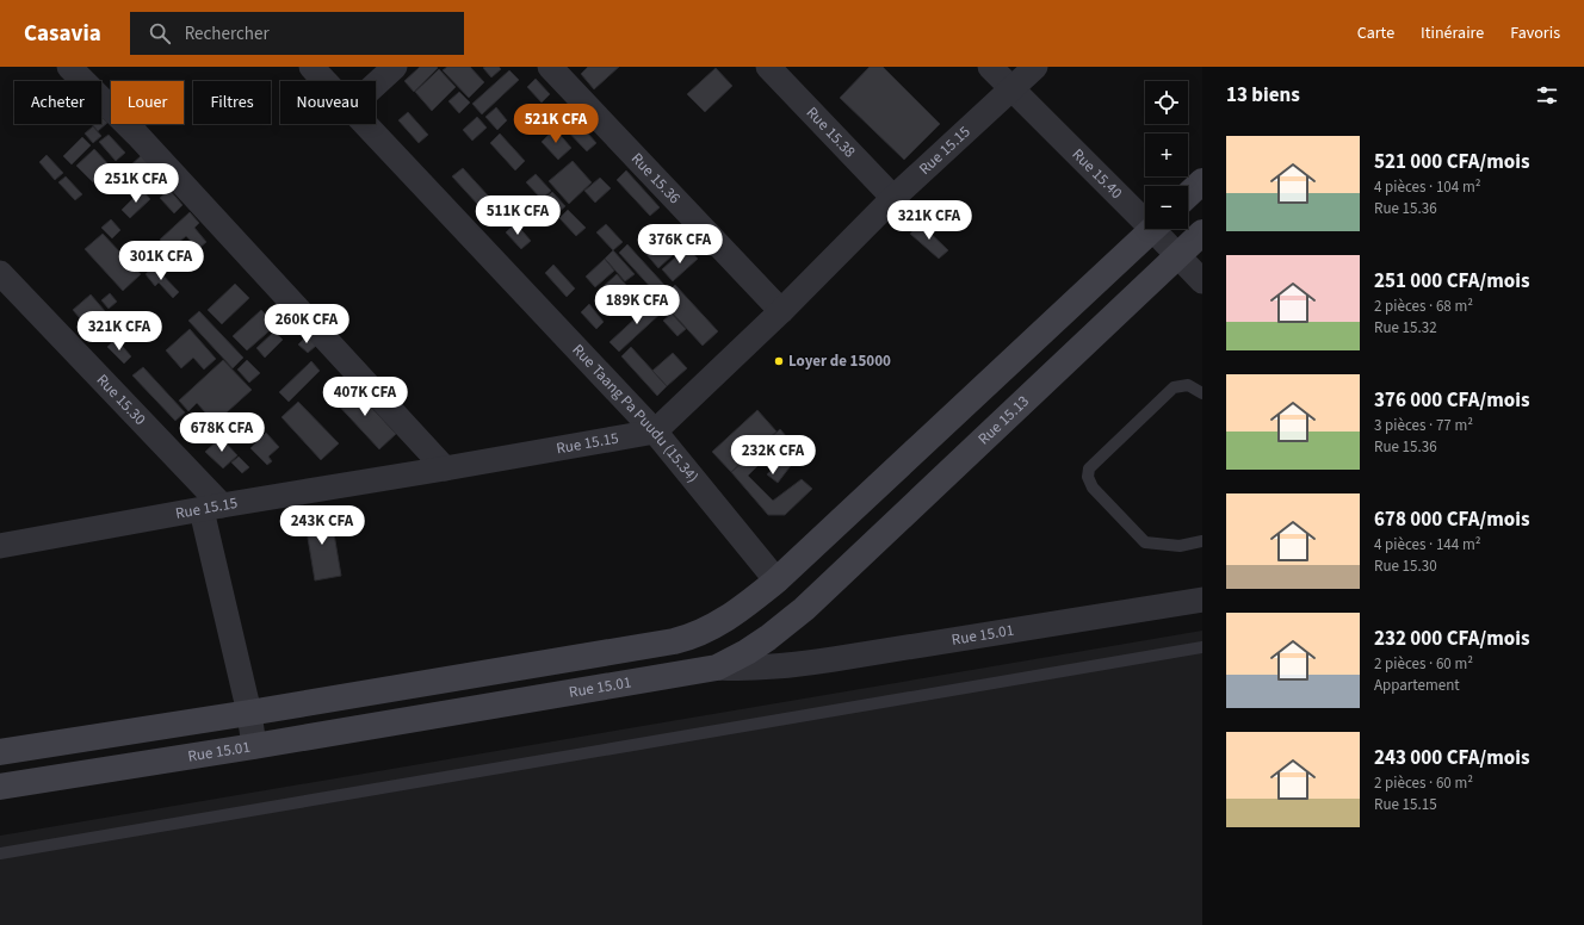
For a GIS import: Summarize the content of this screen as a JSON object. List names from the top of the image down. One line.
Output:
{"streets":{"main road":["Rue 15.13","Rue 15.01"],"street":["Rue 15.38","Rue 15.15","Rue 15.40","Rue 15.36","Rue 15.30","Rue Taang Pa Puudu (15.34)"]},"crossings":[["Rue 15.38","Rue 15.15"],["Rue 15.15","Rue 15.40"],["Rue 15.15","Rue 15.36"],["Rue 15.15","Rue 15.30"],["Rue 15.15","Rue Taang Pa Puudu (15.34)"],["Rue 15.40","Rue 15.13"],["Rue 15.13","Rue 15.01"]],"places":["Loyer de 15000"],"page":{"header":"Casavia","search":"Rechercher","nav":["Carte","Itinéraire","Favoris"],"heading":"13 biens","map_buttons":["+","−"],"chip":["Acheter","Louer","Filtres","Nouveau"],"price":["521K CFA","251K CFA","511K CFA","321K CFA","376K CFA","301K CFA","189K CFA","260K CFA","321K CFA","407K CFA","678K CFA","232K CFA","243K CFA"],"list":[{"name":"521 000 CFA/mois","note":"4 pièces · 104 m² · Rue 15.36"},{"name":"251 000 CFA/mois","note":"2 pièces · 68 m² · Rue 15.32"},{"name":"376 000 CFA/mois","note":"3 pièces · 77 m² · Rue 15.36"},{"name":"678 000 CFA/mois","note":"4 pièces · 144 m² · Rue 15.30"},{"name":"232 000 CFA/mois","note":"2 pièces · 60 m² · Appartement"},{"name":"243 000 CFA/mois","note":"2 pièces · 60 m² · Rue 15.15"}]}}
